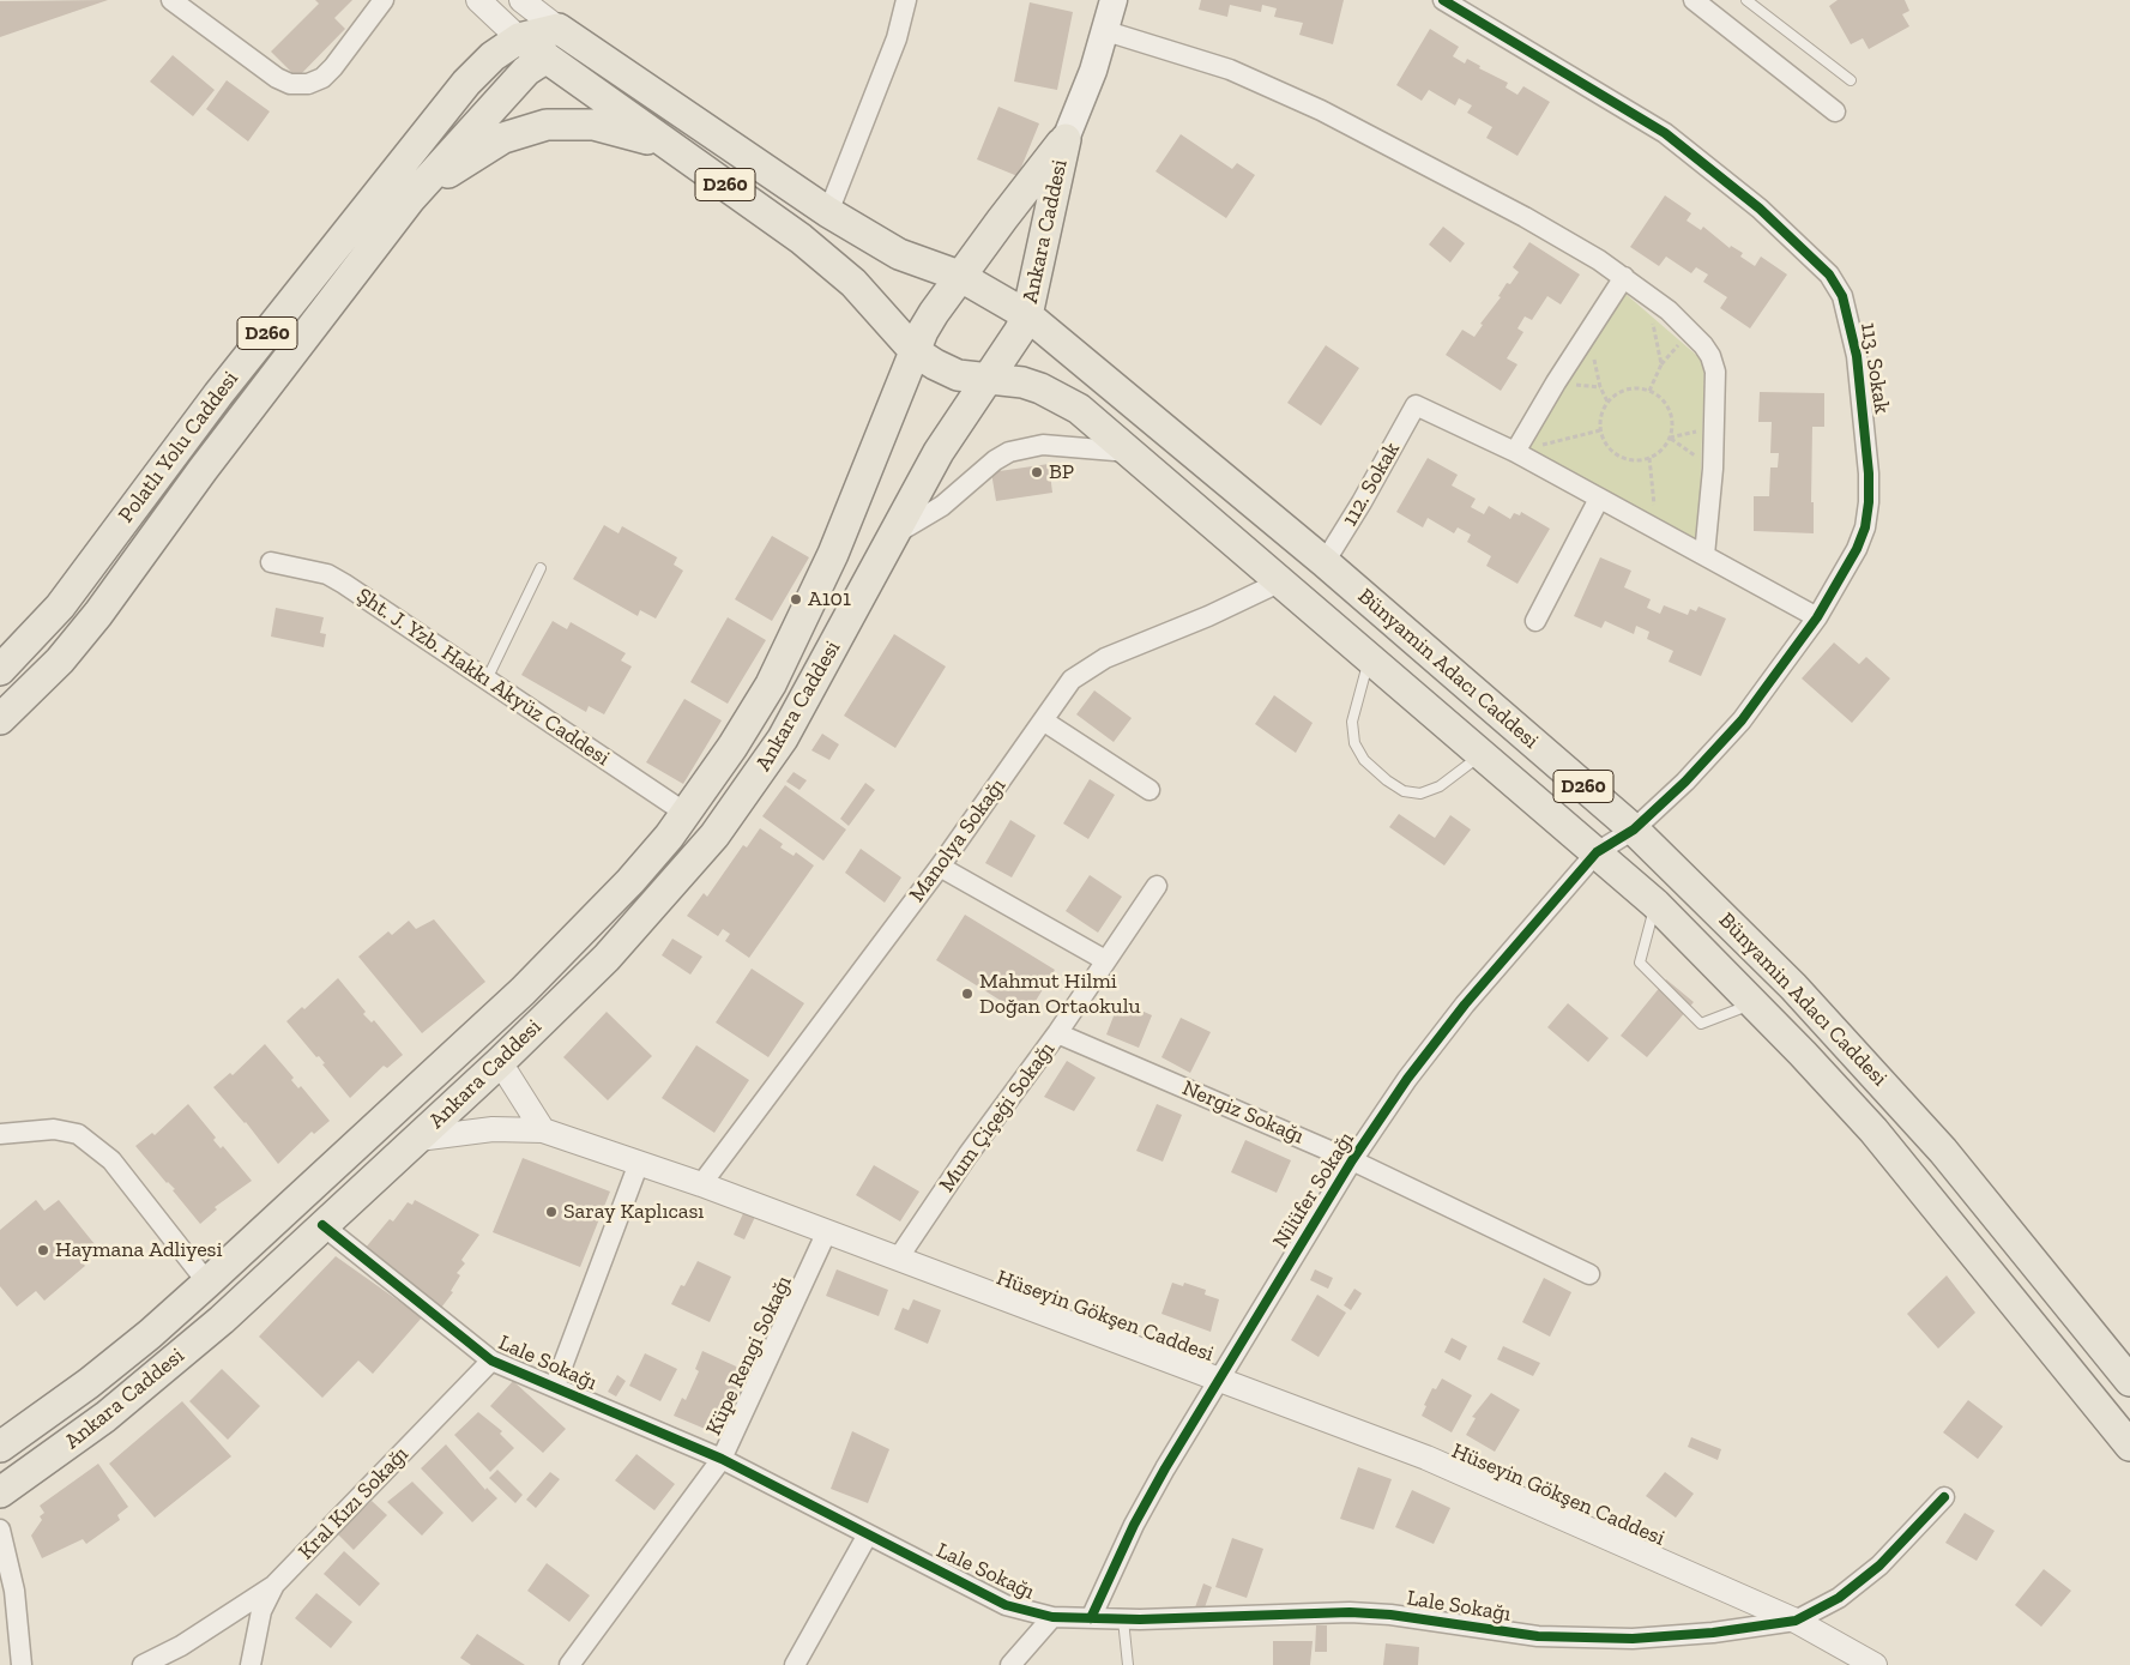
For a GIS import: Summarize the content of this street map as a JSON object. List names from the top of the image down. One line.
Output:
{"streets":{"main road":["D260","Ankara Caddesi","Polatlı Yolu Caddesi","Bünyamin Adacı Caddesi"],"street":["113. Sokak","112. Sokak","Şht. J. Yzb. Hakkı Akyüz Caddesi","Manolya Sokağı","Nergiz Sokağı","Mum Çiçeği Sokağı","Nilüfer Sokağı","Hüseyin Gökşen Caddesi","Küpe Rengi Sokağı","Lale Sokağı","Kral Kızı Sokağı"]},"crossings":[["D260","Ankara Caddesi"],["D260","Polatlı Yolu Caddesi"],["D260","Bünyamin Adacı Caddesi"],["D260","Manolya Sokağı"],["D260","Nilüfer Sokağı"],["Ankara Caddesi","Bünyamin Adacı Caddesi"],["Ankara Caddesi","Şht. J. Yzb. Hakkı Akyüz Caddesi"],["Ankara Caddesi","Hüseyin Gökşen Caddesi"],["Ankara Caddesi","Lale Sokağı"],["113. Sokak","Bünyamin Adacı Caddesi"],["113. Sokak","Nilüfer Sokağı"],["112. Sokak","Bünyamin Adacı Caddesi"],["Bünyamin Adacı Caddesi","Nilüfer Sokağı"],["Manolya Sokağı","Hüseyin Gökşen Caddesi"],["Nergiz Sokağı","Mum Çiçeği Sokağı"],["Nergiz Sokağı","Nilüfer Sokağı"],["Mum Çiçeği Sokağı","Hüseyin Gökşen Caddesi"],["Nilüfer Sokağı","Hüseyin Gökşen Caddesi"],["Nilüfer Sokağı","Lale Sokağı"],["Hüseyin Gökşen Caddesi","Küpe Rengi Sokağı"],["Hüseyin Gökşen Caddesi","Lale Sokağı"],["Küpe Rengi Sokağı","Lale Sokağı"],["Lale Sokağı","Kral Kızı Sokağı"]],"places":["BP","A101","Mahmut Hilmi Doğan Ortaokulu","Saray Kaplıcası","Haymana Adliyesi"]}
